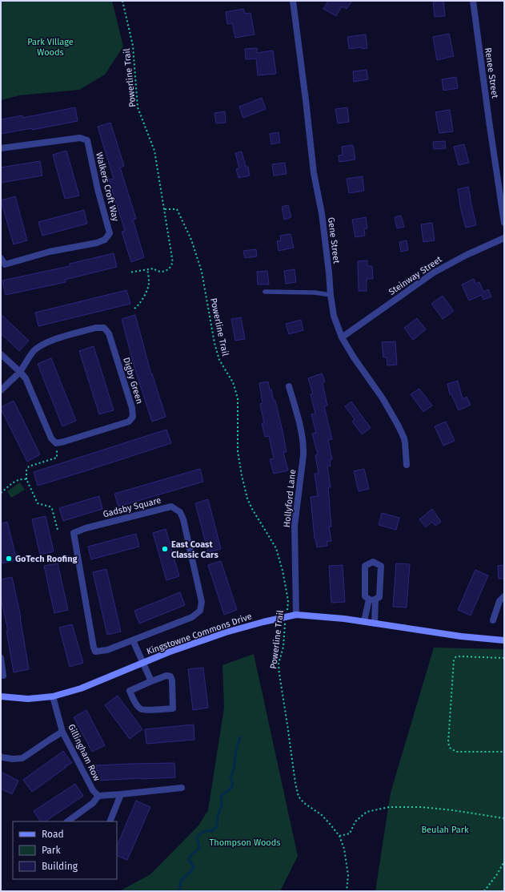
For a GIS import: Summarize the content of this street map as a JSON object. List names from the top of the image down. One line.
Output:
{"streets":{"street":["Renee Street","Walkers Croft Way","Gene Street","Steinway Street","Digby Green","Hollyford Lane","Gadsby Square","Kingstowne Commons Drive","Gillingham Row"],"path":["Powerline Trail"]},"crossings":[["Powerline Trail","Kingstowne Commons Drive"],["Gene Street","Steinway Street"],["Hollyford Lane","Kingstowne Commons Drive"],["Kingstowne Commons Drive","Gillingham Row"]],"parks":["Park Village Woods","Beulah Park","Thompson Woods"],"places":["East Coast Classic Cars","GoTech Roofing"],"legend":["Road","Park","Building"]}
